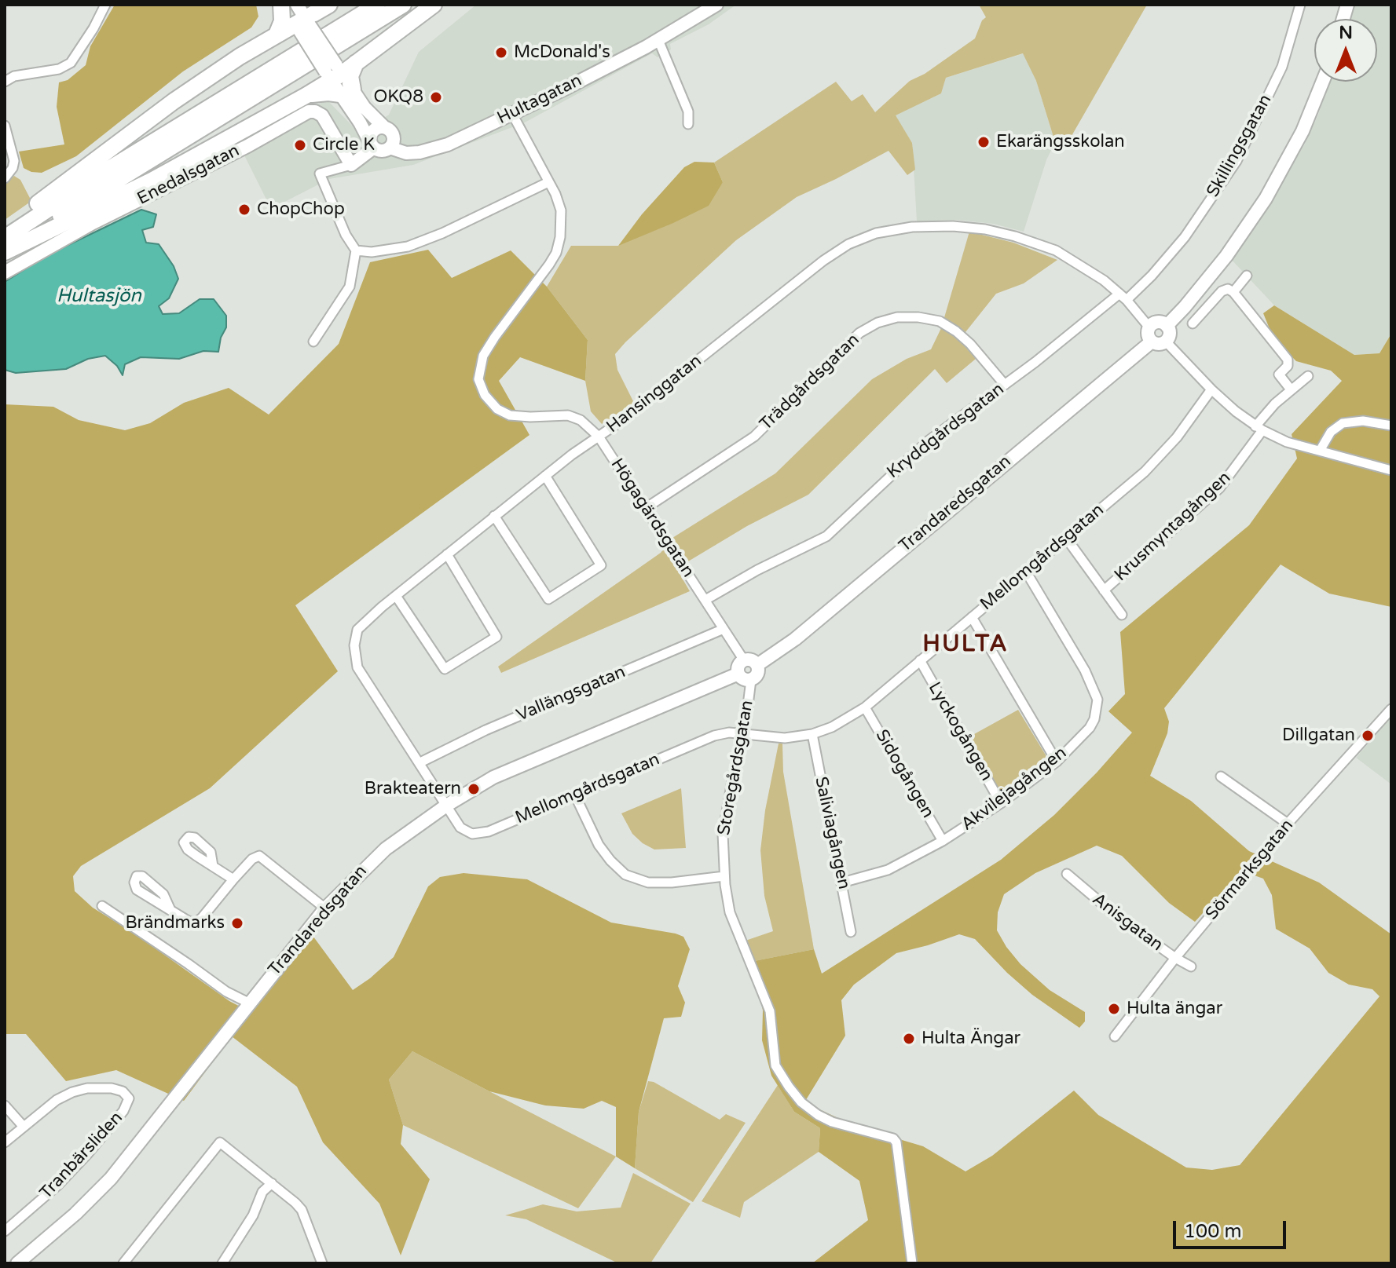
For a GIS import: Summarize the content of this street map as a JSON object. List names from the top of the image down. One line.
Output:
{"streets":{"street":["Hultagatan","Skillingsgatan","Enedalsgatan","Trädgårdsgatan","Hansinggatan","Kryddgårdsgatan","Trandaredsgatan","Högagärdsgatan","Krusmyntagången","Mellomgårdsgatan","Vallängsgatan","Lyckogången","Storegårdsgatan","Sidogången","Akvilejagången","Saliviagången","Sörmarksgatan","Anisgatan","Tranbärsliden"]},"crossings":[["Hultagatan","Högagärdsgatan"],["Skillingsgatan","Hansinggatan"],["Skillingsgatan","Kryddgårdsgatan"],["Trädgårdsgatan","Kryddgårdsgatan"],["Trädgårdsgatan","Högagärdsgatan"],["Hansinggatan","Kryddgårdsgatan"],["Hansinggatan","Trandaredsgatan"],["Hansinggatan","Högagärdsgatan"],["Hansinggatan","Mellomgårdsgatan"],["Hansinggatan","Vallängsgatan"],["Kryddgårdsgatan","Högagärdsgatan"],["Trandaredsgatan","Högagärdsgatan"],["Trandaredsgatan","Mellomgårdsgatan"],["Trandaredsgatan","Storegårdsgatan"],["Högagärdsgatan","Vallängsgatan"],["Högagärdsgatan","Storegårdsgatan"],["Mellomgårdsgatan","Lyckogången"],["Mellomgårdsgatan","Storegårdsgatan"],["Mellomgårdsgatan","Sidogången"],["Mellomgårdsgatan","Akvilejagången"],["Mellomgårdsgatan","Saliviagången"],["Lyckogången","Akvilejagången"],["Sidogången","Akvilejagången"],["Akvilejagången","Saliviagången"],["Sörmarksgatan","Anisgatan"]],"districts":["HULTA"],"water":["Hultasjön"],"places":["McDonald's","OKQ8","Ekarängsskolan","Circle K","ChopChop","Dillgatan","Brakteatern","Brändmarks","Hulta ängar","Hulta Ängar"],"scale_bar":"100 m","north":"top"}
